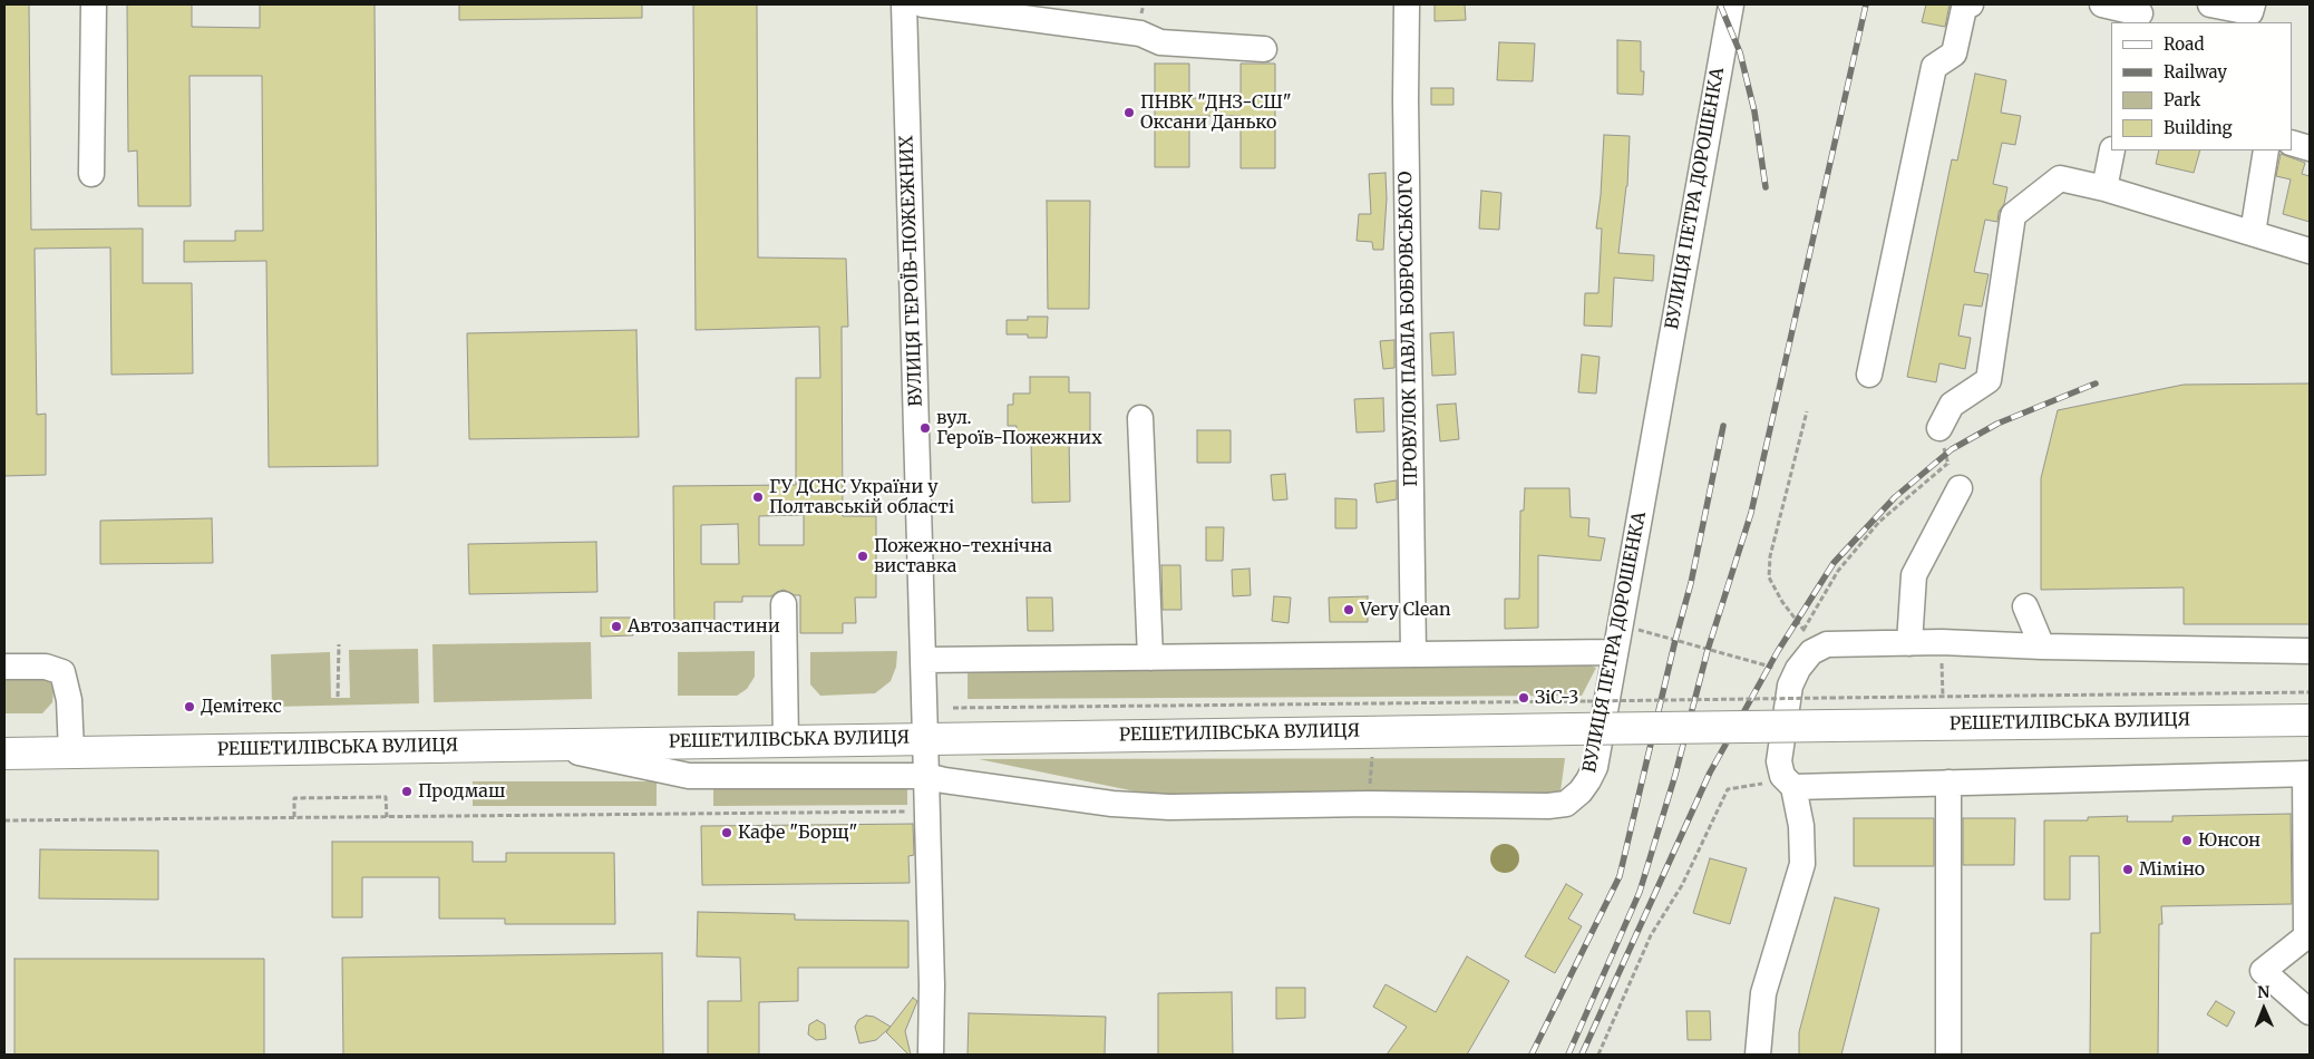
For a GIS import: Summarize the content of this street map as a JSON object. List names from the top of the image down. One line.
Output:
{"streets":{"main road":["РЕШЕТИЛІВСЬКА ВУЛИЦЯ"],"street":["ВУЛИЦЯ ПЕТРА ДОРОШЕНКА","ВУЛИЦЯ ГЕРОЇВ-ПОЖЕЖНИХ","ПРОВУЛОК ПАВЛА БОБРОВСЬКОГО"]},"crossings":[["ВУЛИЦЯ ПЕТРА ДОРОШЕНКА","ВУЛИЦЯ ГЕРОЇВ-ПОЖЕЖНИХ"],["ВУЛИЦЯ ПЕТРА ДОРОШЕНКА","РЕШЕТИЛІВСЬКА ВУЛИЦЯ"],["ВУЛИЦЯ ГЕРОЇВ-ПОЖЕЖНИХ","РЕШЕТИЛІВСЬКА ВУЛИЦЯ"]],"places":["ПНВК \"ДНЗ-СШ\" Оксани Данько","вул. Героїв-Пожежних","ГУ ДСНС України у Полтавській області","Пожежно-технічна виставка","Very Clean","Автозапчастини","ЗіС-3","Демітекс","Продмаш","Кафе \"Борщ\"","Юнсон","Міміно"],"legend":["Road","Railway","Park","Building"],"north":"top"}
